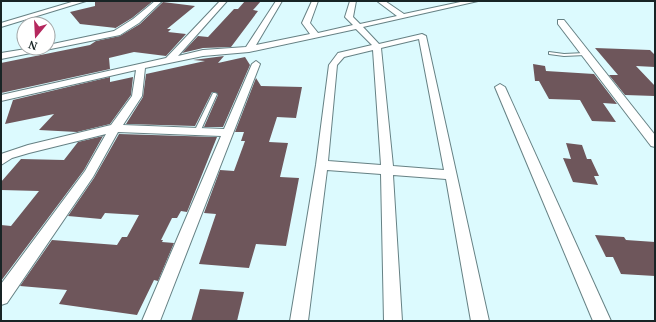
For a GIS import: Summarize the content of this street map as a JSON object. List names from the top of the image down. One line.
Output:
{"north":"bottom"}
